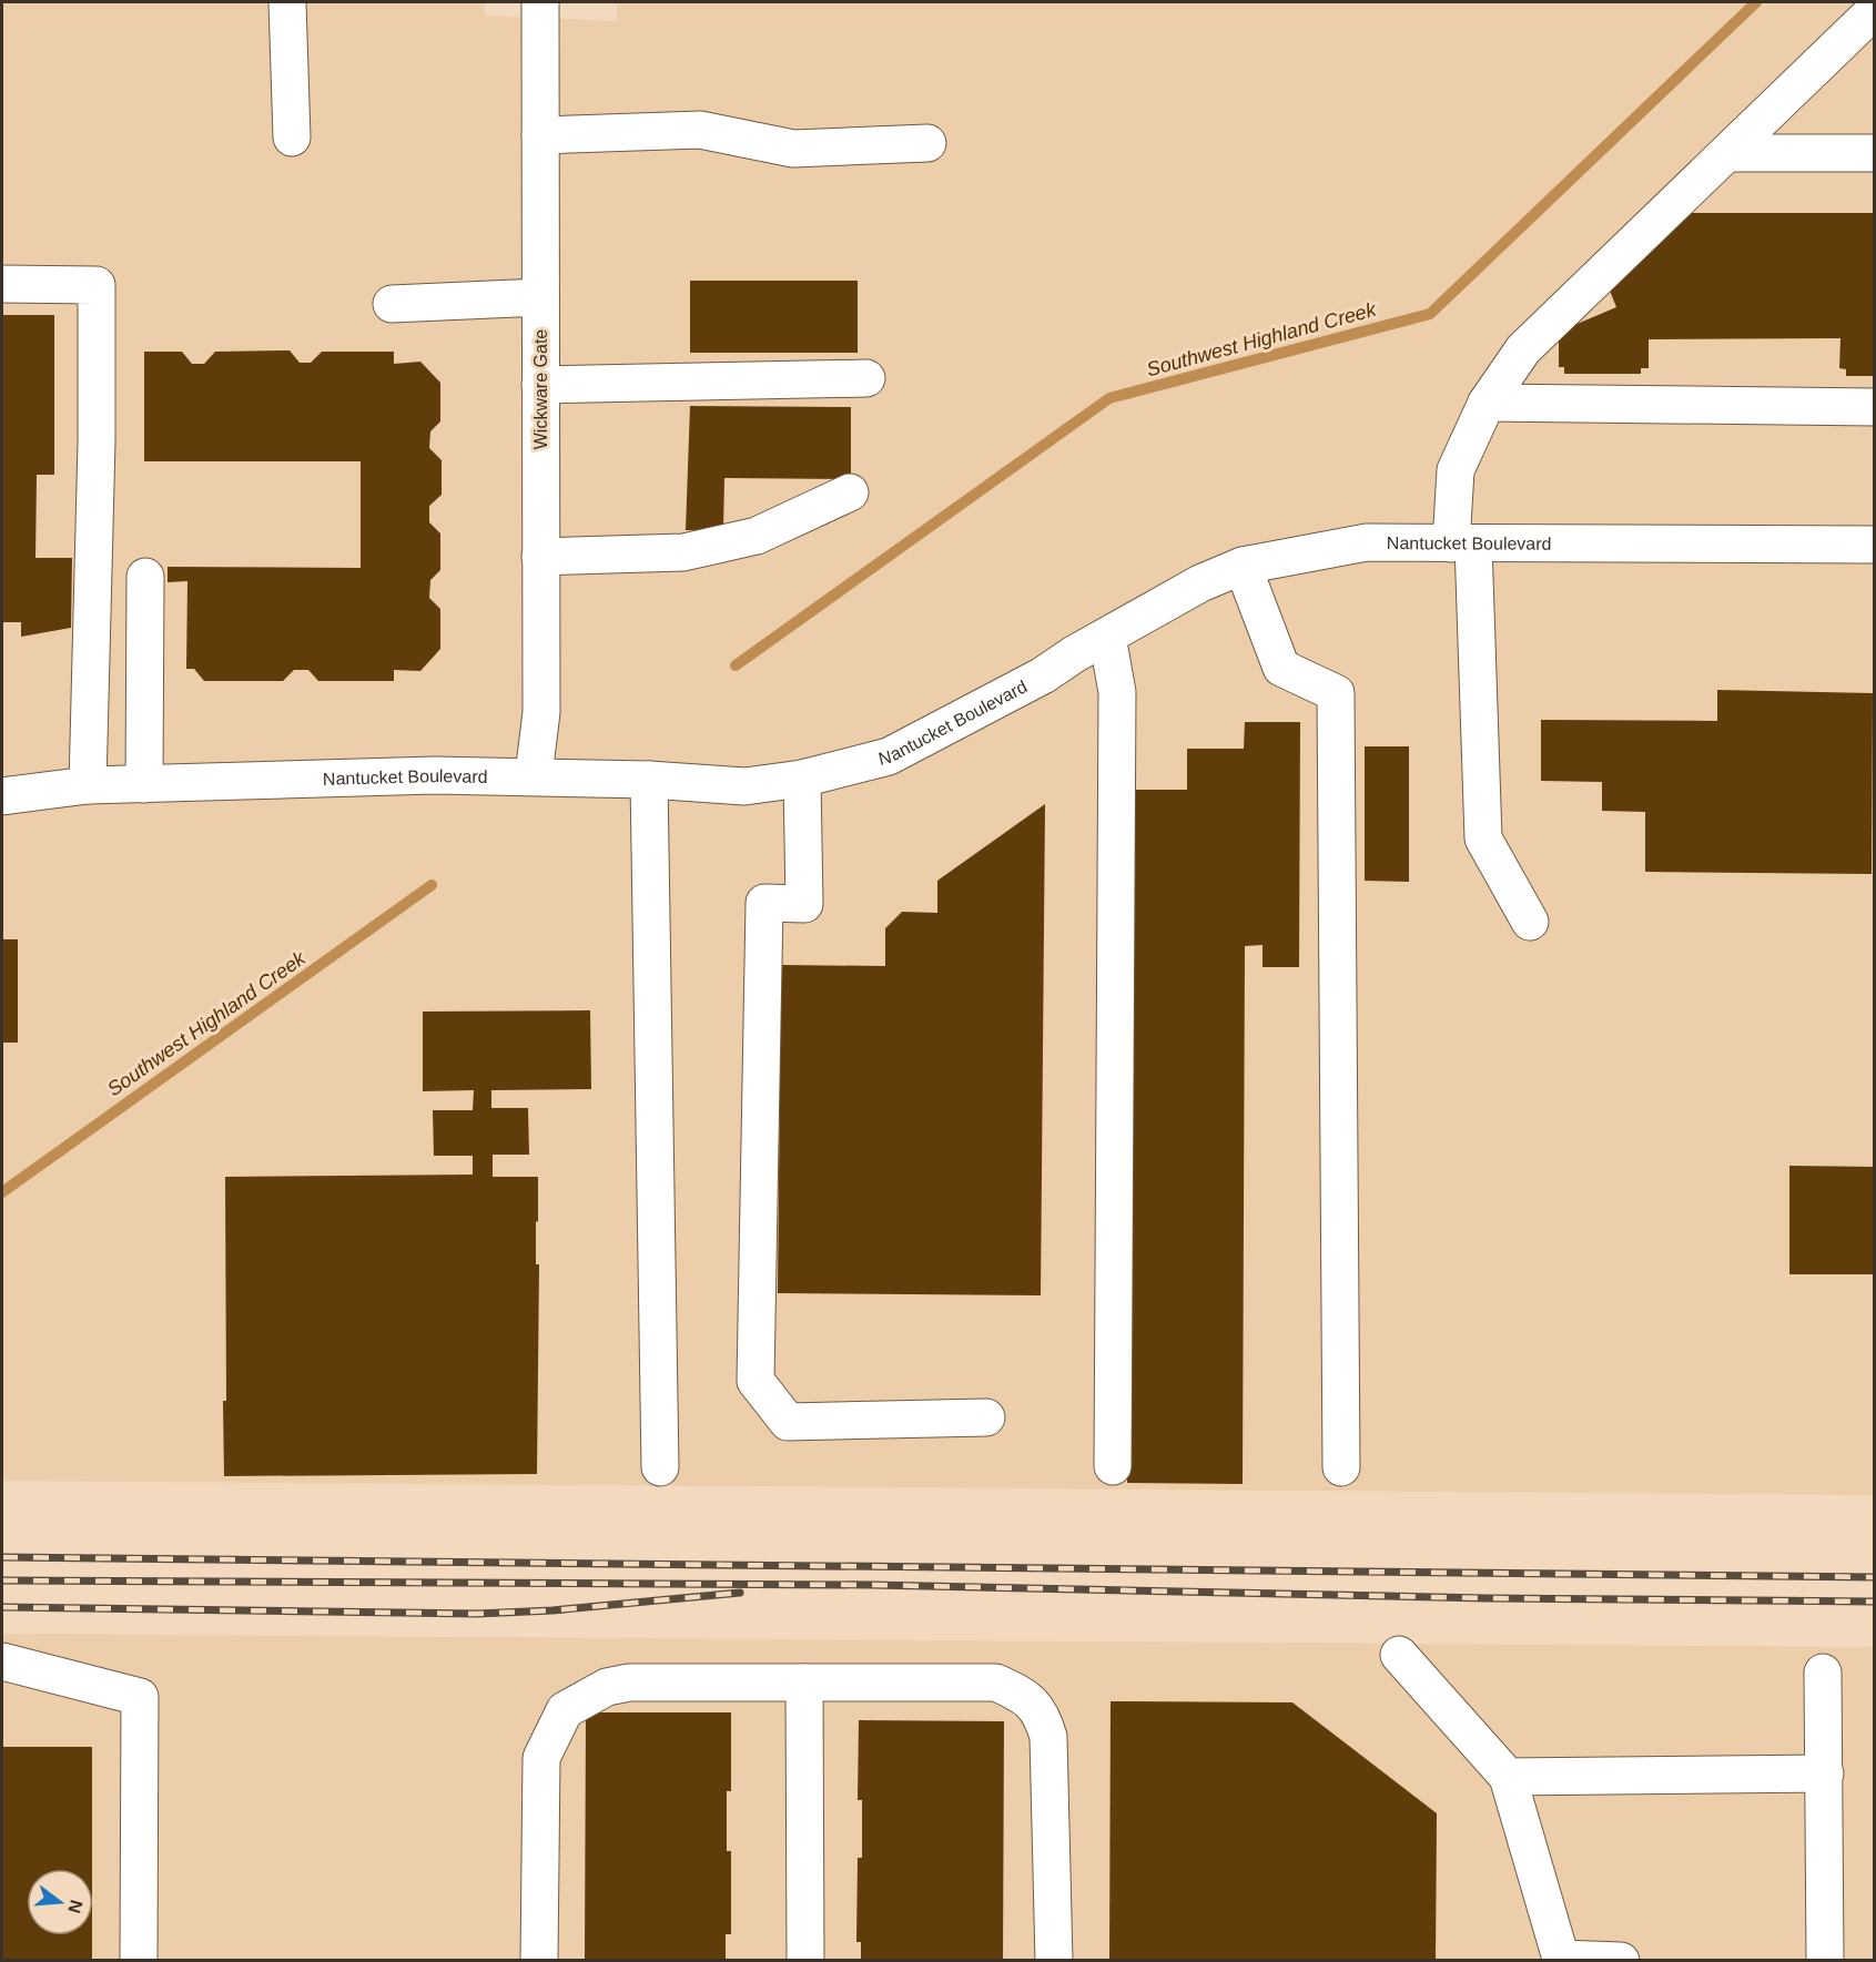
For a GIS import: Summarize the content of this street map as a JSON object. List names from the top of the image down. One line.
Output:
{"streets":{"street":["Wickware Gate","Nantucket Boulevard"]},"crossings":[["Wickware Gate","Nantucket Boulevard"]],"water":["Southwest Highland Creek"],"north":"right"}
